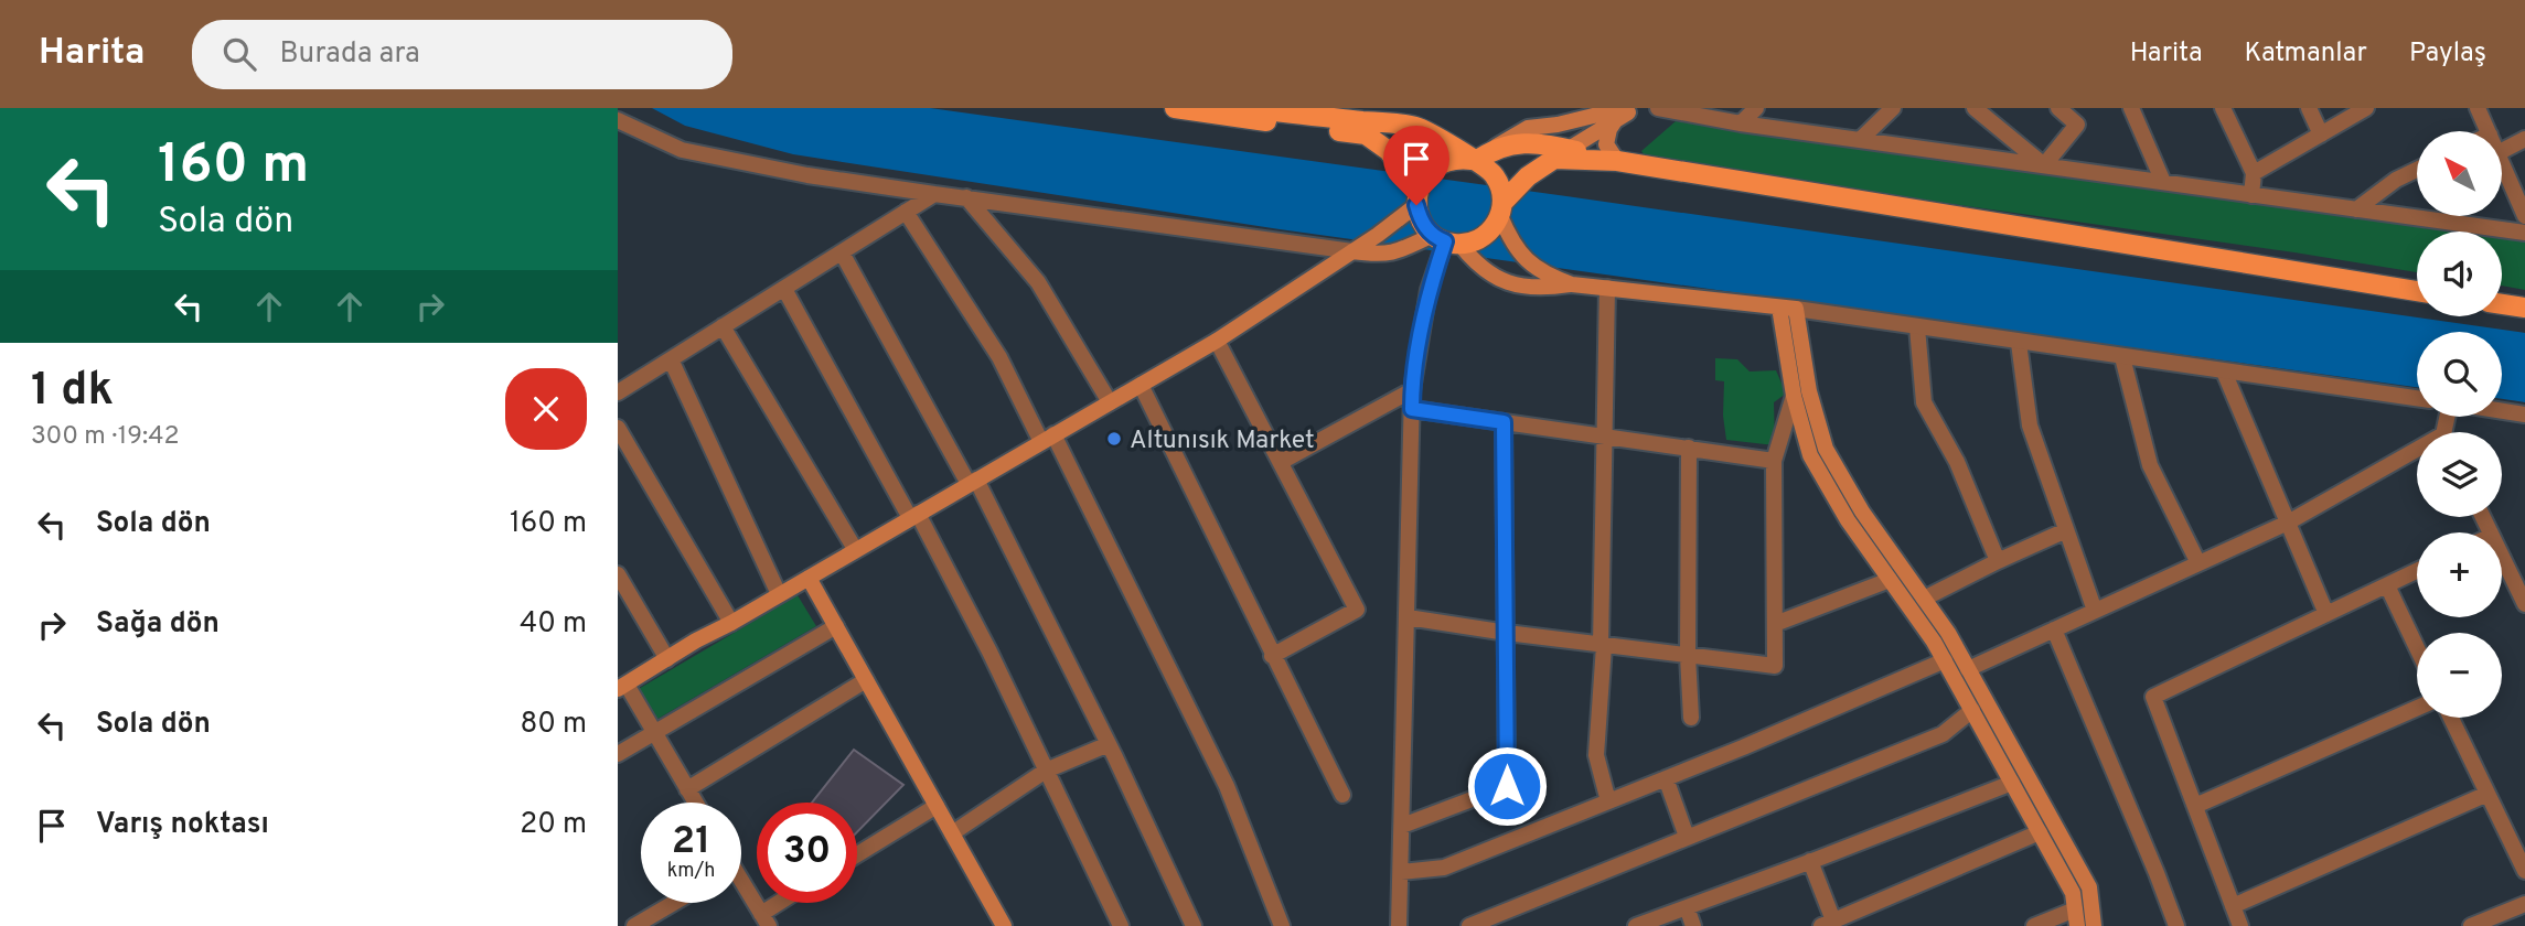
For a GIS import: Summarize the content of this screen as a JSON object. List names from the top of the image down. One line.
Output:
{"places":["Altunısık Market"],"north":"top left","page":{"header":"Harita","search":"Burada ara","nav":["Harita","Katmanlar","Paylaş"],"turn":["160 m","Sola dön"],"map_buttons":["+","−"],"heading":["1 dk","300 m · 19:42"],"list":[{"name":"Sola dön","value":"160 m"},{"name":"Sağa dön","value":"40 m"},{"name":"Sola dön","value":"80 m"},{"name":"Varış noktası","value":"20 m"}],"speed":"21 km/h","limit":"30"}}
